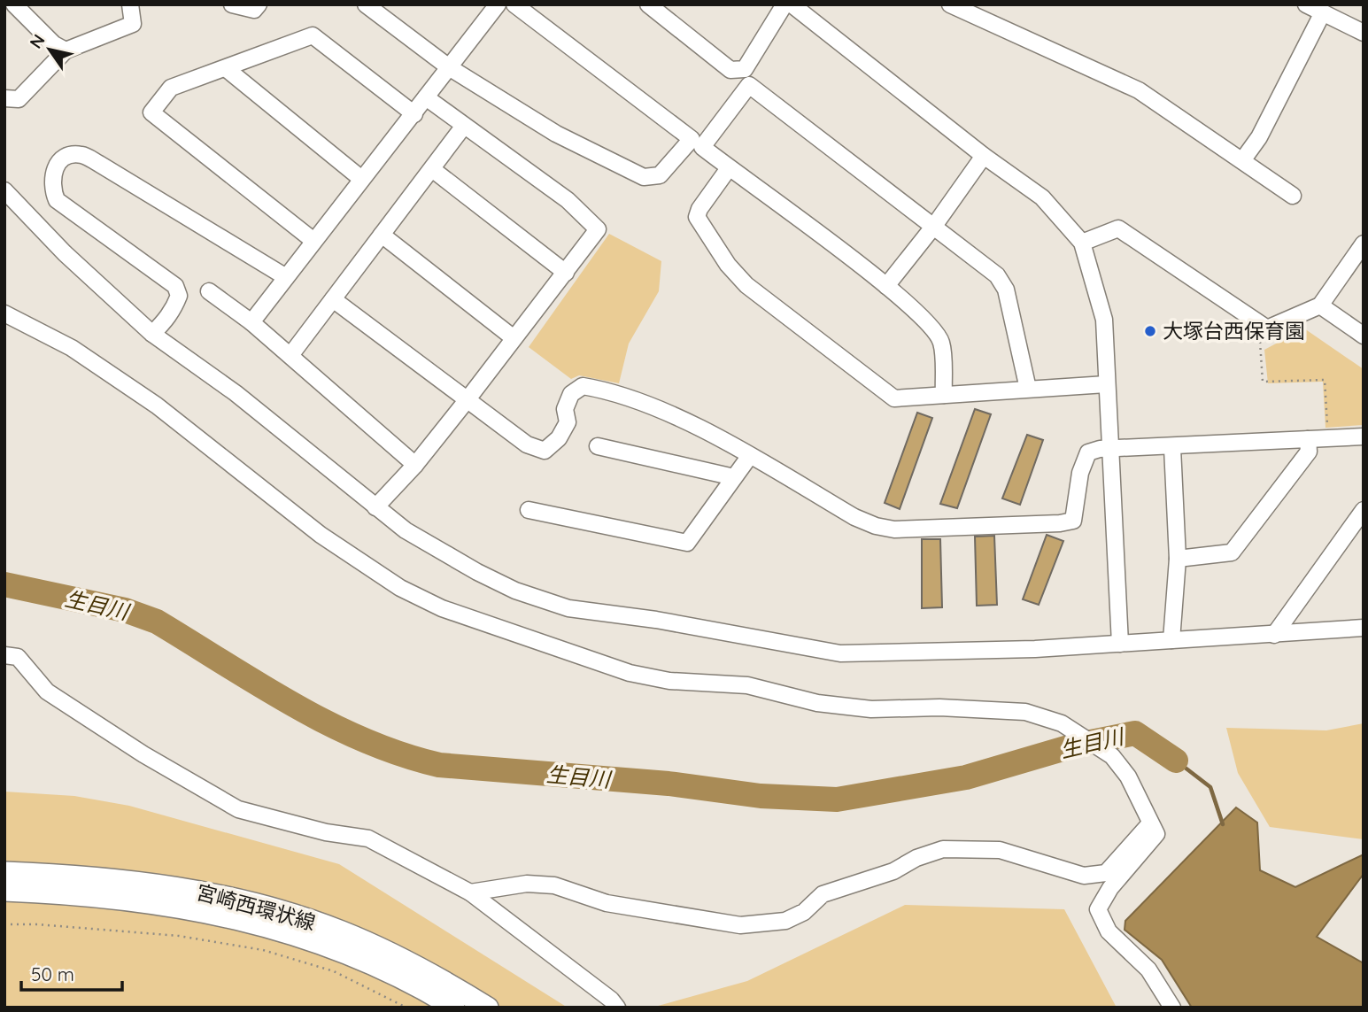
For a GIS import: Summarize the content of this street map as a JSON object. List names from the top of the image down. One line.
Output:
{"streets":{"main road":["宮崎西環状線"]},"water":["生目川"],"places":["大塚台西保育園"],"scale_bar":"50 m","north":"top left"}
